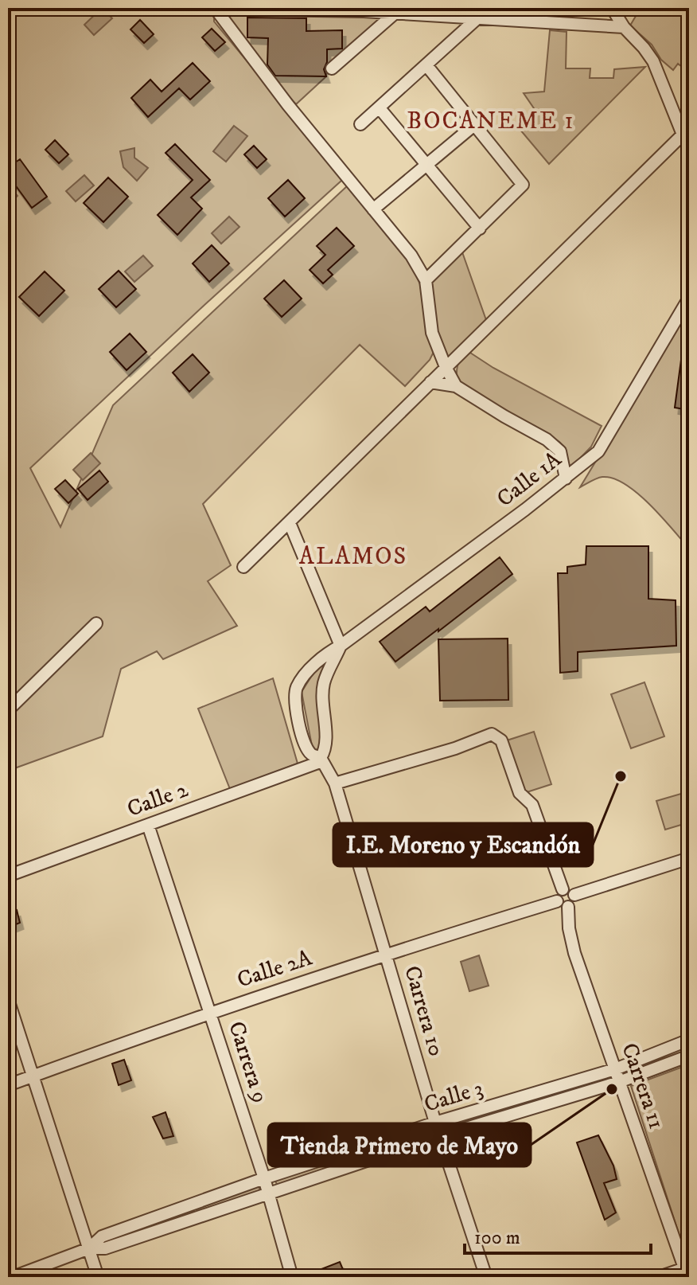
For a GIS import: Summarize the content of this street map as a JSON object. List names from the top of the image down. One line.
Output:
{"streets":{"street":["Calle 1A","Calle 2","Calle 2A","Carrera 10","Carrera 9","Carrera 11","Calle 3"]},"crossings":[["Calle 1A","Carrera 10"],["Calle 2","Carrera 10"],["Calle 2","Carrera 9"],["Calle 2A","Carrera 10"],["Calle 2A","Carrera 9"],["Calle 2A","Carrera 11"],["Carrera 10","Calle 3"],["Carrera 9","Calle 3"],["Carrera 11","Calle 3"]],"districts":["BOCANEME 1","ALAMOS"],"places":["I.E. Moreno y Escandón","Tienda Primero de Mayo"],"scale_bar":"100 m"}
